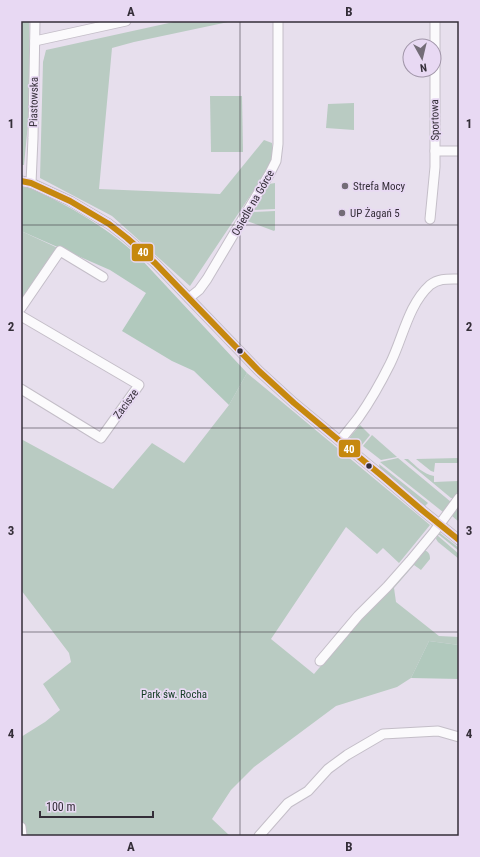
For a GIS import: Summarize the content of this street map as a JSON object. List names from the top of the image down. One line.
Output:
{"streets":{"street":["Piastowska","Sportowa","Osiedle na Górce","Zacisze"]},"parks":["Park św. Rocha"],"places":["Strefa Mocy","UP Żagań 5"],"lines":["transit line 40"],"scale_bar":"100 m","north":"bottom","grid":{"columns":["A","B"],"rows":["1","2","3","4"]}}
